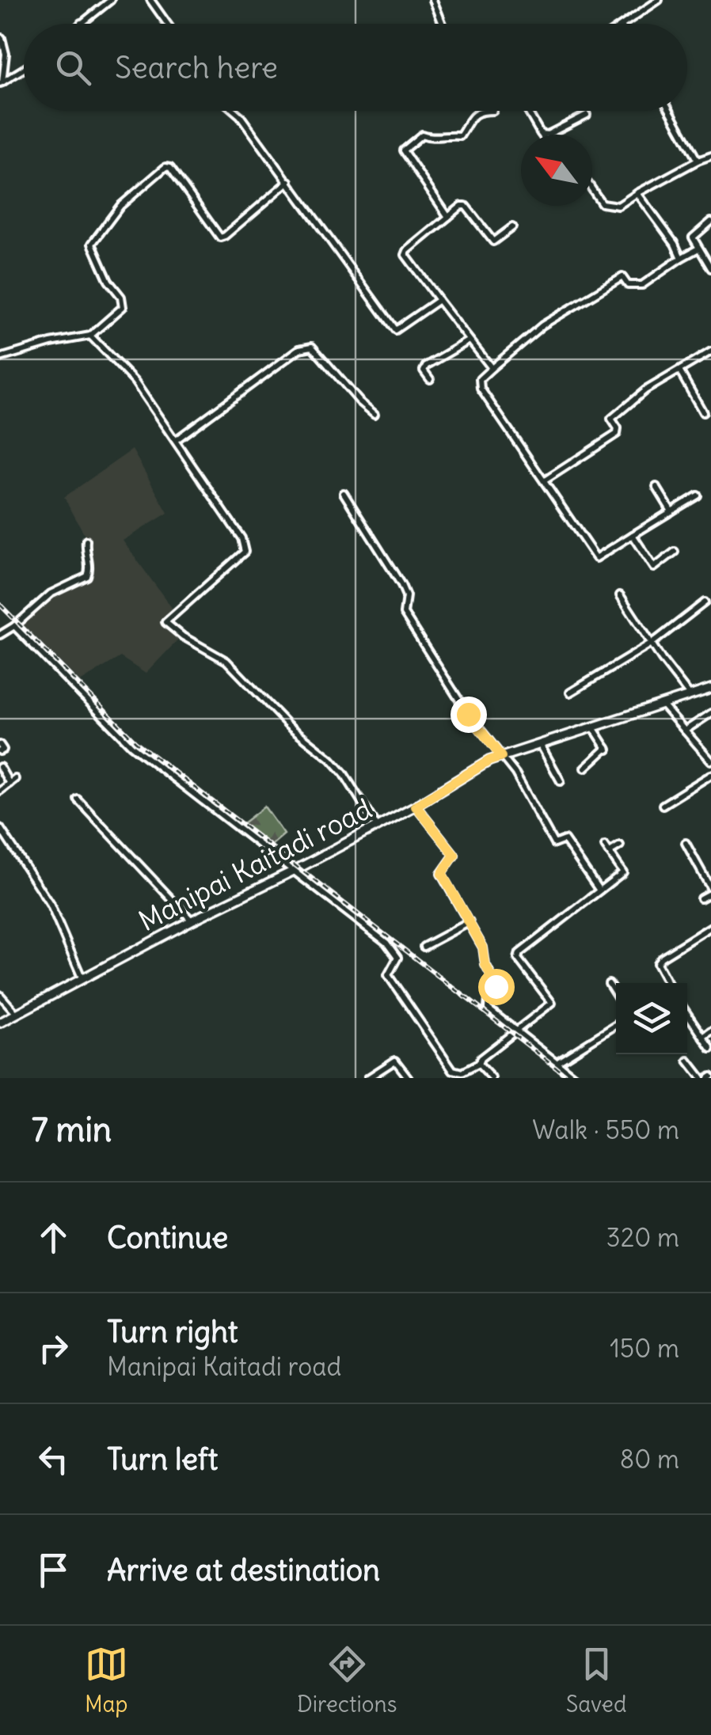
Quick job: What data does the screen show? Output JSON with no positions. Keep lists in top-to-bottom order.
{
  "streets": {
    "main road": ["Manipai Kaitadi road"]
  },
  "north": "top left",
  "page": {
    "search": "Search here",
    "heading": ["7 min", "Walk · 550 m"],
    "list": [
      ["Continue", "320 m"],
      ["Turn right", "Manipai Kaitadi road", "150 m"],
      ["Turn left", "80 m"],
      "Arrive at destination"
    ],
    "nav": ["Map", "Directions", "Saved"]
  }
}
